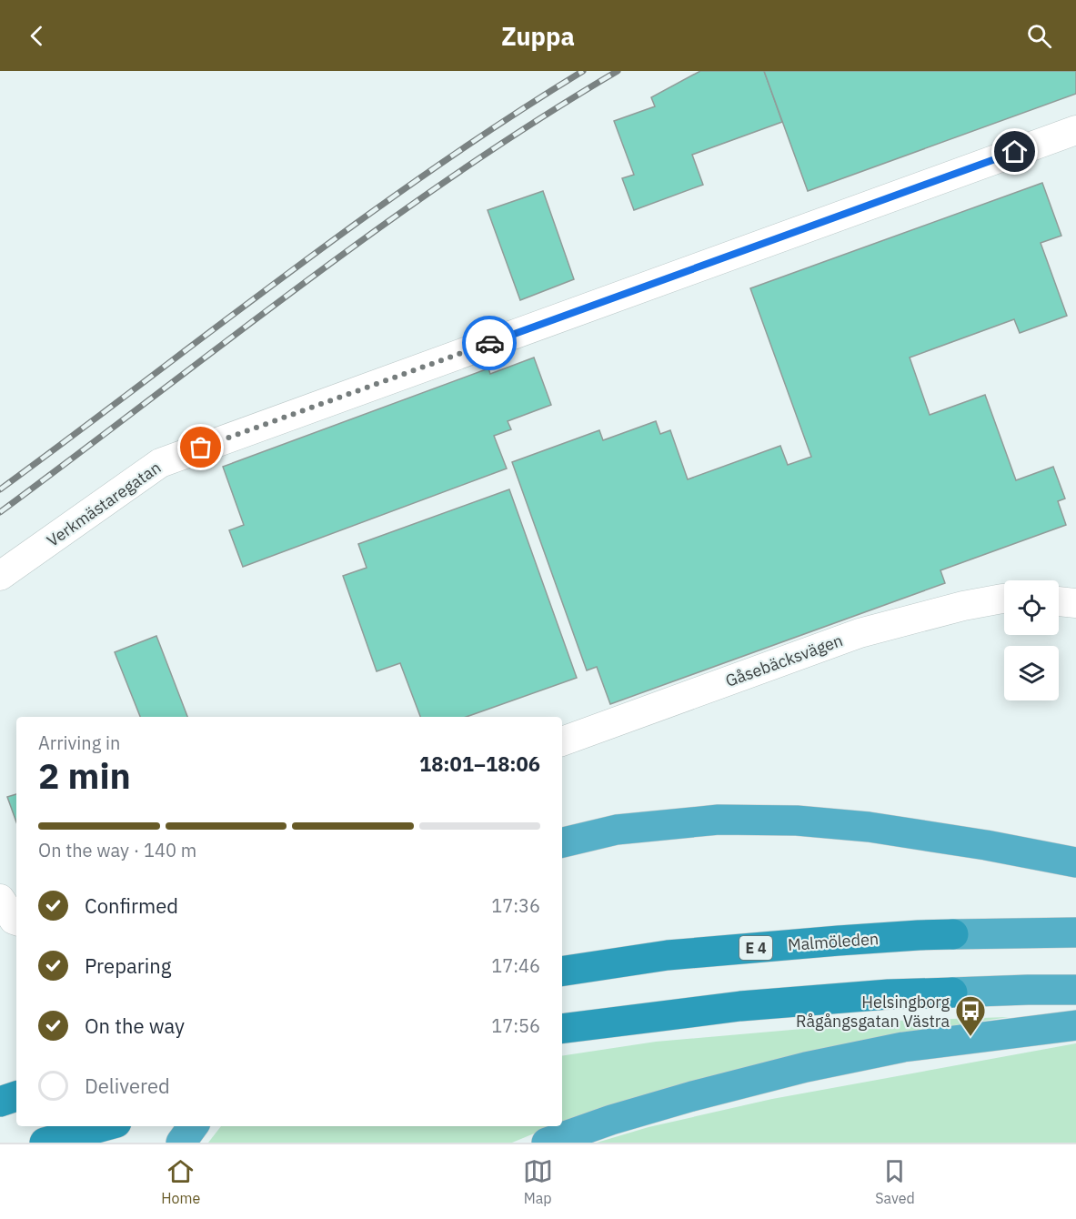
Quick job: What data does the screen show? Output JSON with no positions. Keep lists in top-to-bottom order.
{
  "streets": {
    "highway": ["Malmöleden", "E 4"],
    "street": ["Verkmästaregatan", "Gåsebäcksvägen"]
  },
  "places": {
    "bus stop": ["Helsingborg Rågångsgatan Västra"]
  },
  "page": {
    "header": "Zuppa",
    "heading": ["2 min", "Arriving in", "18:01–18:06"],
    "bar": "On the way · 140 m",
    "list": [
      ["Confirmed", "17:36"],
      ["Preparing", "17:46"],
      ["On the way", "17:56"],
      "Delivered"
    ],
    "tabs": ["Home", "Map", "Saved"]
  }
}
